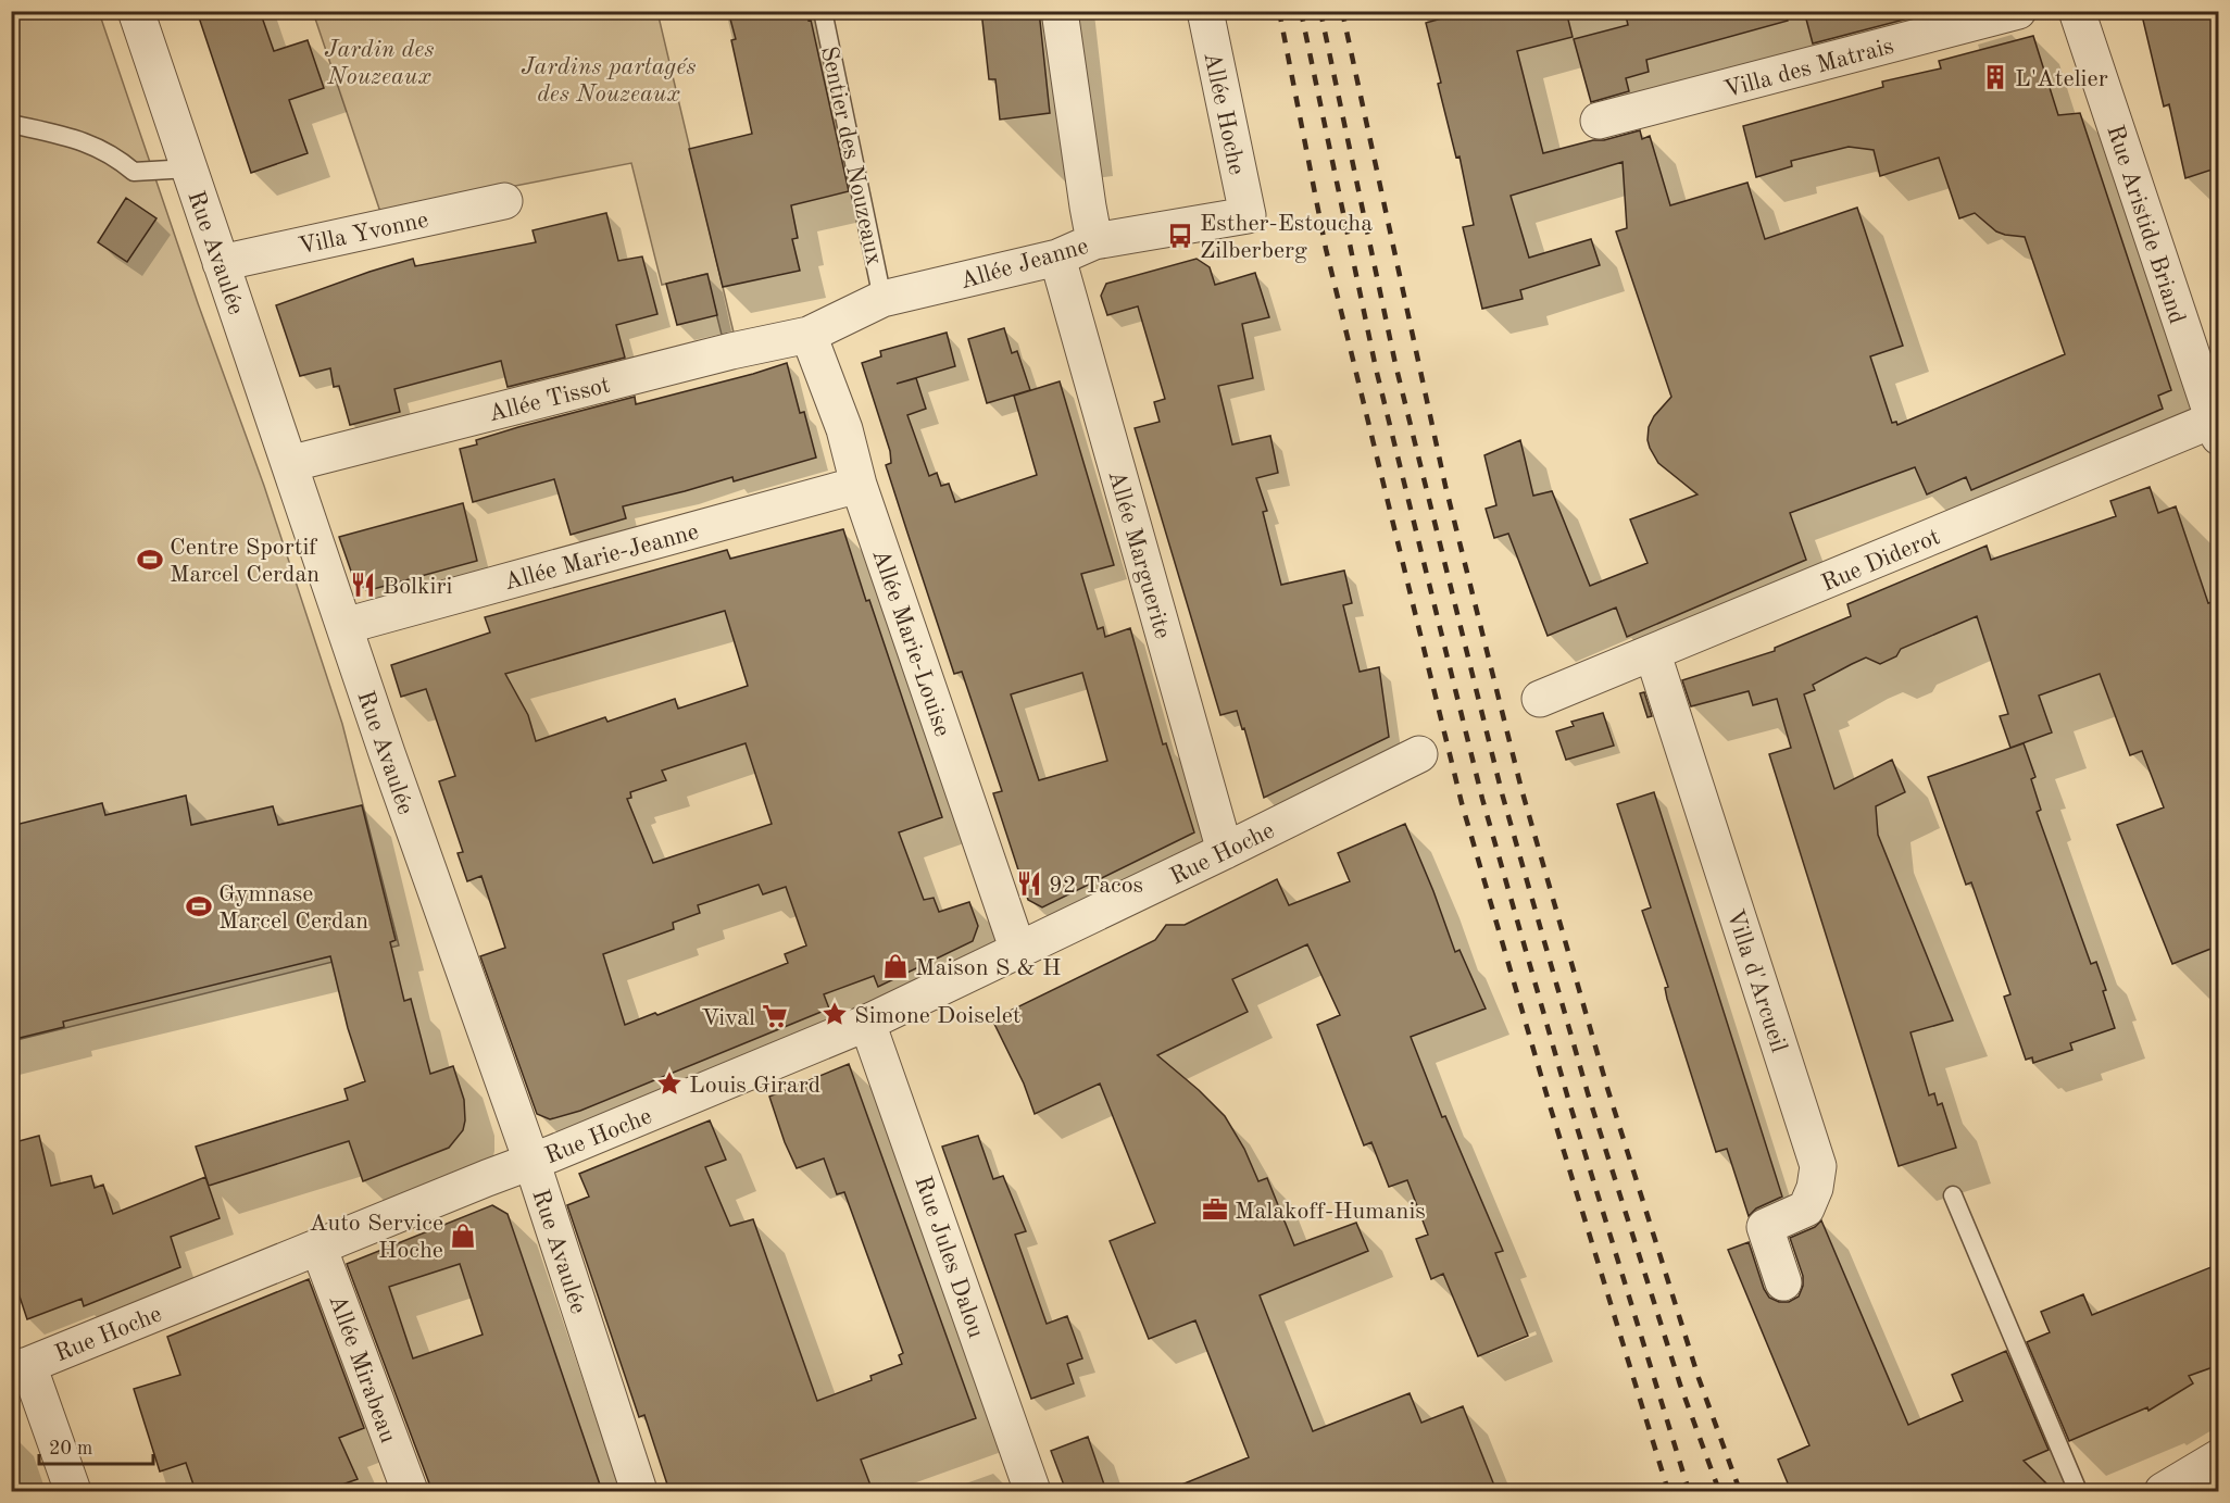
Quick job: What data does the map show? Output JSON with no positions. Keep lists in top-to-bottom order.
{
  "streets": {
    "street": [
      "Villa des Matrais",
      "Allée Hoche",
      "Rue Aristide Briand",
      "Villa Yvonne",
      "Rue Avaulée",
      "Allée Jeanne",
      "Allée Tissot",
      "Allée Marguerite",
      "Allée Marie-Jeanne",
      "Rue Diderot",
      "Allée Marie-Louise",
      "Rue Hoche",
      "Villa d'Arcueil",
      "Rue Jules Dalou",
      "Allée Mirabeau"
    ],
    "lane": ["Sentier des Nouzeaux"]
  },
  "crossings": [
    ["Allée Hoche", "Allée Jeanne"],
    ["Sentier des Nouzeaux", "Allée Jeanne"],
    ["Rue Aristide Briand", "Rue Diderot"],
    ["Villa Yvonne", "Rue Avaulée"],
    ["Rue Avaulée", "Allée Tissot"],
    ["Rue Avaulée", "Allée Marie-Jeanne"],
    ["Rue Avaulée", "Rue Hoche"],
    ["Allée Jeanne", "Allée Tissot"],
    ["Allée Jeanne", "Allée Marguerite"],
    ["Allée Jeanne", "Allée Marie-Louise"],
    ["Allée Tissot", "Allée Marie-Louise"],
    ["Allée Marguerite", "Rue Hoche"],
    ["Allée Marie-Jeanne", "Allée Marie-Louise"],
    ["Rue Diderot", "Villa d'Arcueil"],
    ["Allée Marie-Louise", "Rue Hoche"],
    ["Rue Hoche", "Rue Jules Dalou"],
    ["Rue Hoche", "Allée Mirabeau"]
  ],
  "parks": ["Jardin des Nouzeaux", "Jardins partagés des Nouzeaux"],
  "places": {
    "building": ["L'Atelier"],
    "bus stop": ["Esther-Estoucha Zilberberg"],
    "sports": ["Centre Sportif Marcel Cerdan", "Gymnase Marcel Cerdan"],
    "restaurant": ["Bolkiri", "92 Tacos"],
    "shop": ["Maison S & H", "Auto Service Hoche"],
    "place": ["Simone Doiselet", "Louis Girard"],
    "supermarket": ["Vival"],
    "office": ["Malakoff-Humanis"]
  },
  "scale_bar": "20 m"
}
